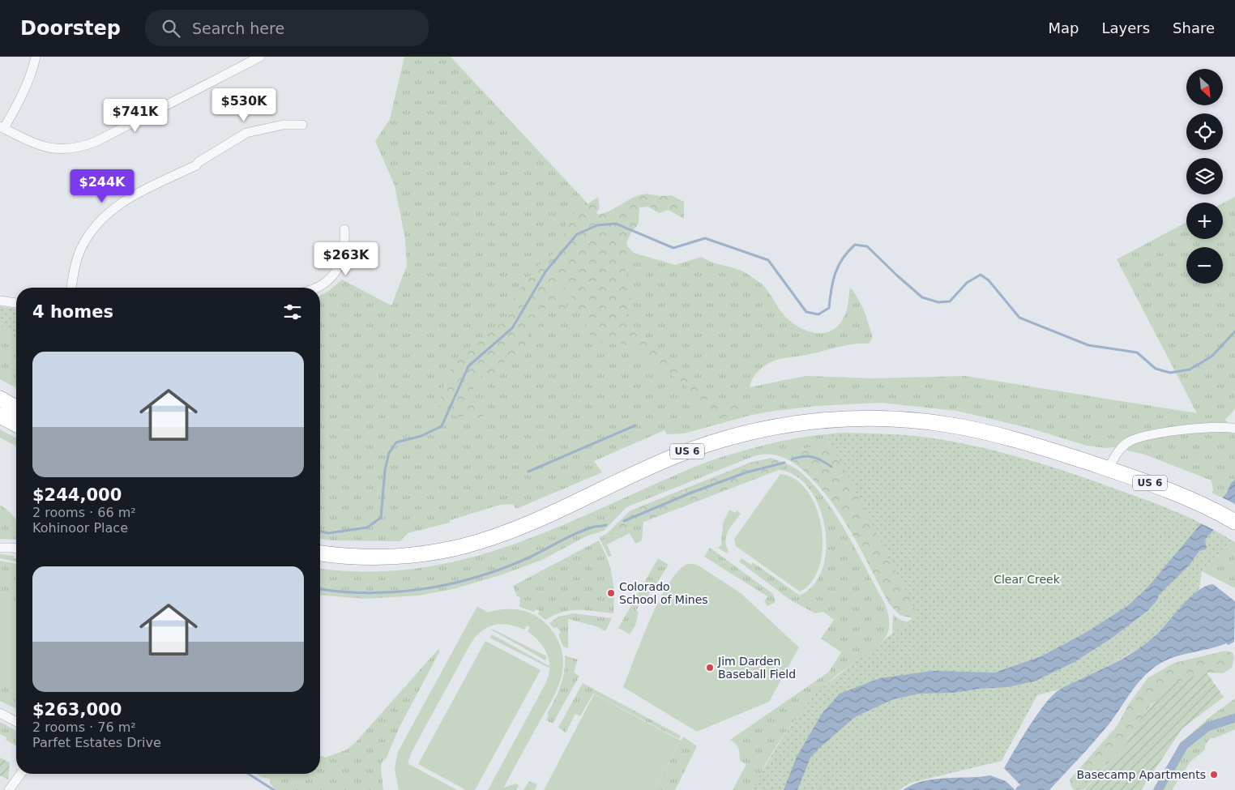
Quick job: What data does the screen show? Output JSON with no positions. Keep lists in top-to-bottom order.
{
  "streets": {
    "highway": ["US 6"]
  },
  "parks": ["Clear Creek"],
  "places": ["Colorado School of Mines", "Jim Darden Baseball Field", "Basecamp Apartments"],
  "north": "bottom right",
  "page": {
    "header": "Doorstep",
    "search": "Search here",
    "nav": ["Map", "Layers", "Share"],
    "map_buttons": ["+", "−"],
    "price": [
      "$530K",
      "$741K",
      "$244K",
      "$263K"
    ],
    "heading": "4 homes",
    "list": [
      {
        "name": "$244,000",
        "note": "2 rooms · 66 m² · Kohinoor Place"
      },
      {
        "name": "$263,000",
        "note": "2 rooms · 76 m² · Parfet Estates Drive"
      }
    ]
  }
}
